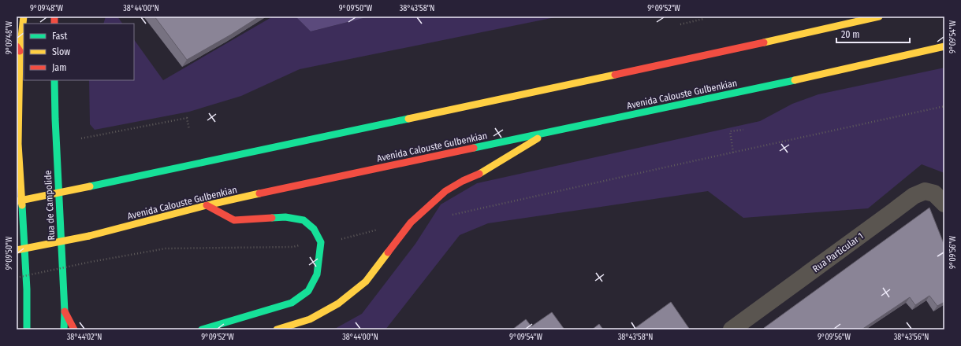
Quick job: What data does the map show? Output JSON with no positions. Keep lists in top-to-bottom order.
{
  "streets": {
    "main road": ["Avenida Calouste Gulbenkian", "Rua de Campolide"],
    "street": ["Rua Particular 1"]
  },
  "legend": ["Fast", "Slow", "Jam"],
  "scale_bar": "20 m",
  "coordinates": [
    "9°09'48\"W",
    "38°44'00\"N",
    "9°09'50\"W",
    "38°43'58\"N",
    "9°09'52\"W",
    "9°09'54\"W",
    "9°09'56\"W",
    "38°44'02\"N",
    "38°43'56\"N"
  ]
}
